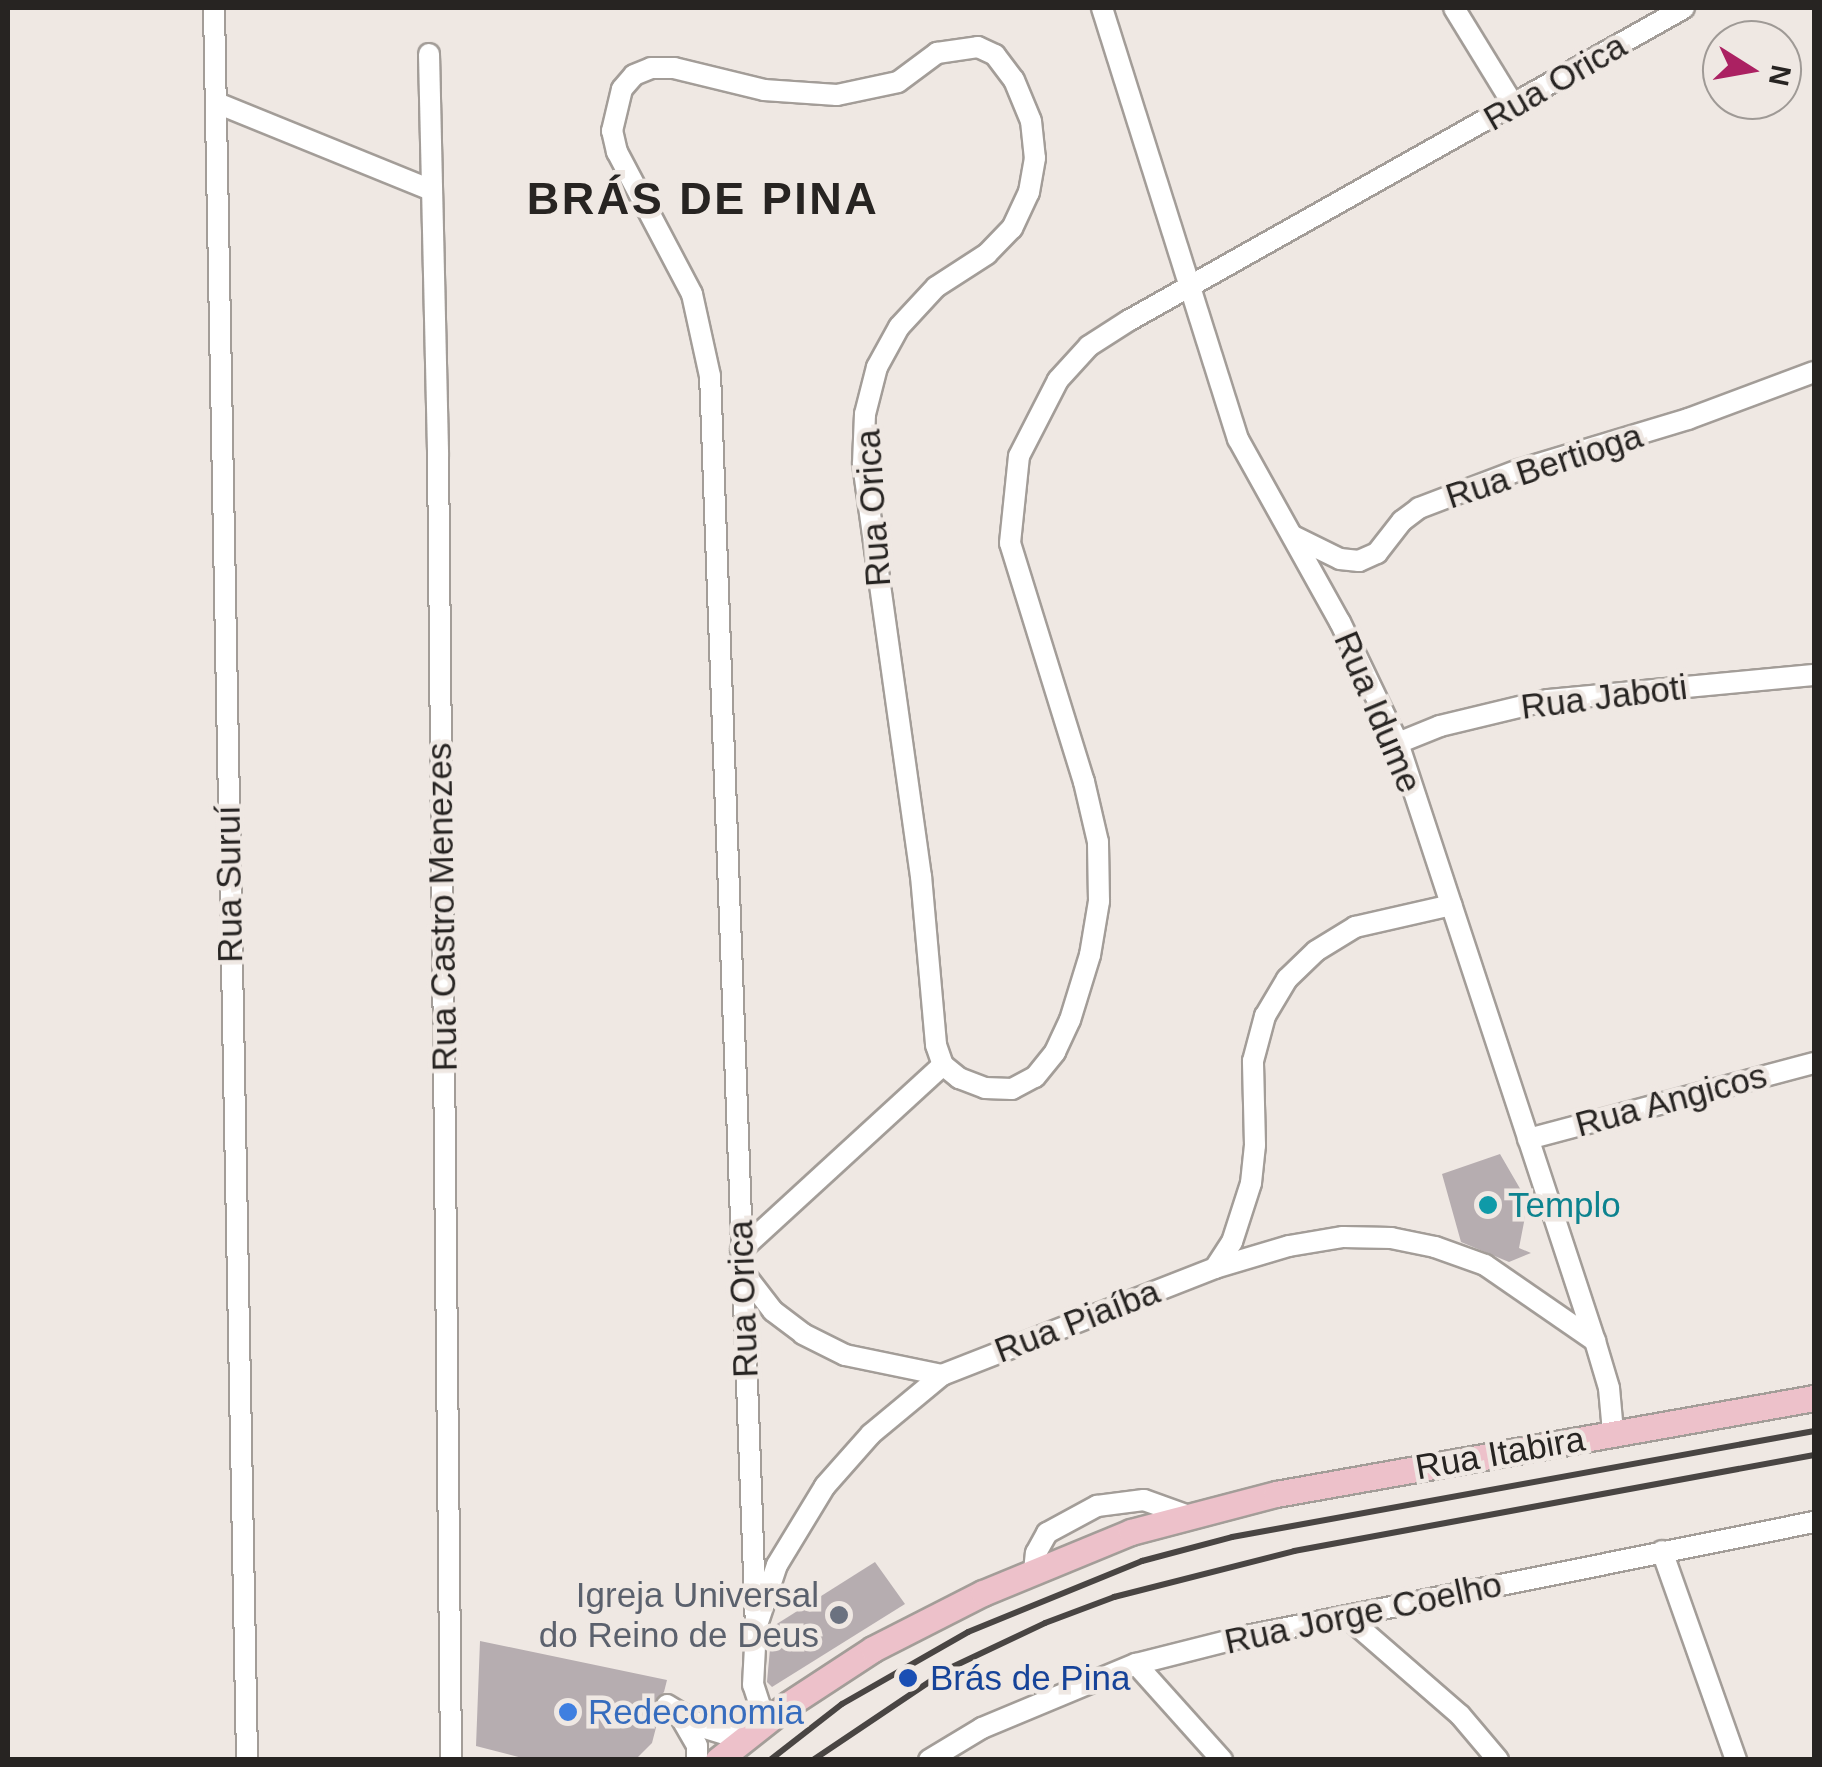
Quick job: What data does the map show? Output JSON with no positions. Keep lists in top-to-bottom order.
{
  "streets": {
    "main road": ["Rua Itabira"],
    "street": [
      "Rua Orica",
      "Rua Bertioga",
      "Rua Jaboti",
      "Rua Idume",
      "Rua Suruí",
      "Rua Castro Menezes",
      "Rua Angicos",
      "Rua Piaíba",
      "Rua Jorge Coelho"
    ]
  },
  "crossings": [
    ["Rua Orica", "Rua Idume"],
    ["Rua Orica", "Rua Piaíba"],
    ["Rua Bertioga", "Rua Idume"],
    ["Rua Jaboti", "Rua Idume"],
    ["Rua Idume", "Rua Angicos"],
    ["Rua Idume", "Rua Piaíba"],
    ["Rua Idume", "Rua Itabira"],
    ["Rua Piaíba", "Rua Itabira"]
  ],
  "districts": ["BRÁS DE PINA"],
  "places": [
    "Templo",
    "Igreja Universal do Reino de Deus",
    "Brás de Pina",
    "Redeconomia"
  ],
  "north": "right"
}
